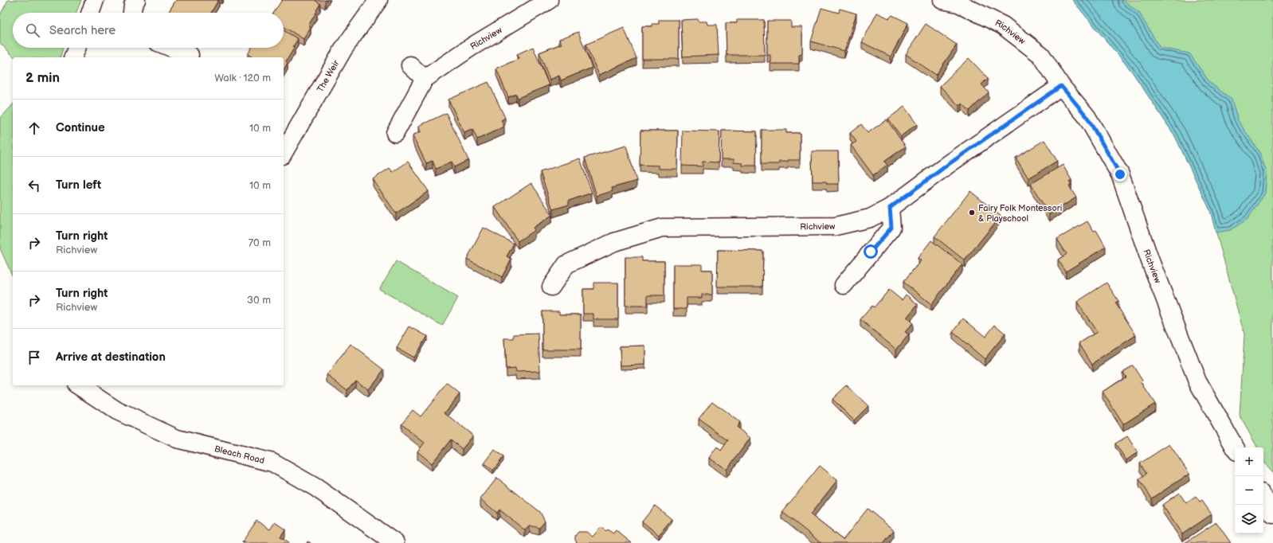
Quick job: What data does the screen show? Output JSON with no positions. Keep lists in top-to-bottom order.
{
  "streets": {
    "street": ["Richview", "The Weir", "Bleach Road"]
  },
  "places": ["Fairy Folk Montessori & Playschool"],
  "page": {
    "search": "Search here",
    "heading": ["2 min", "Walk · 120 m"],
    "list": [
      ["Continue", "10 m"],
      ["Turn left", "10 m"],
      ["Turn right", "Richview", "70 m"],
      ["Turn right", "Richview", "30 m"],
      "Arrive at destination"
    ],
    "map_buttons": ["+", "−"]
  }
}
